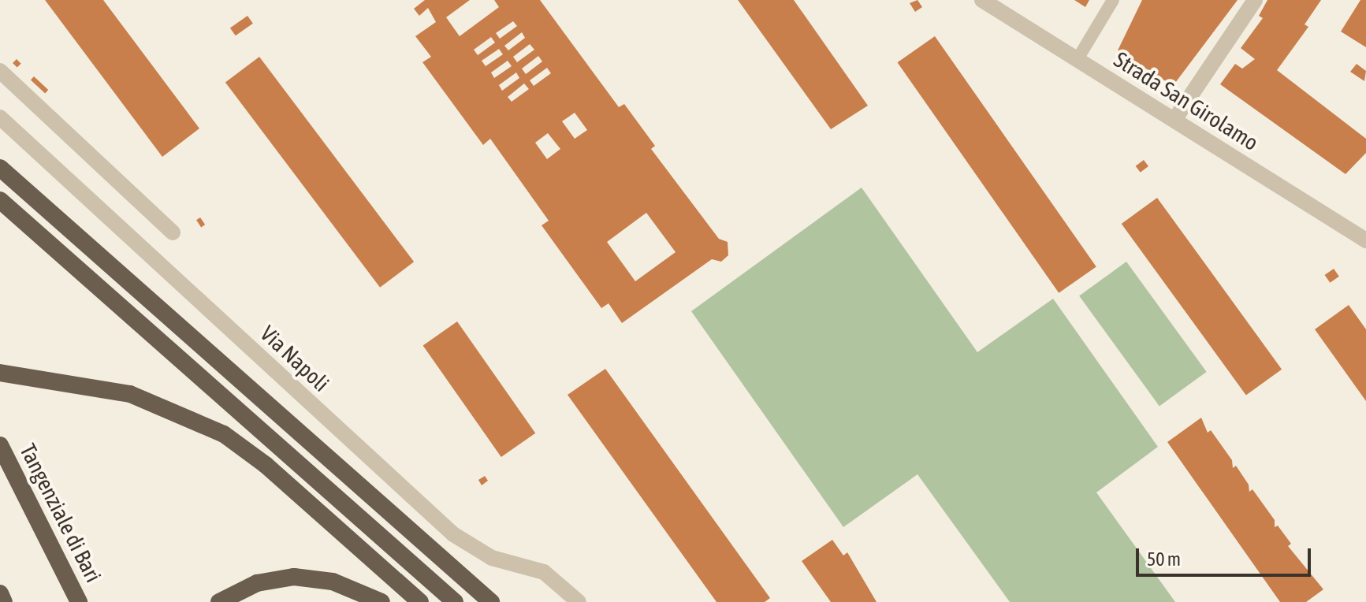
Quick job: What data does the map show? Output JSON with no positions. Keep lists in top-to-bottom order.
{
  "streets": {
    "highway": ["Tangenziale di Bari"],
    "street": ["Strada San Girolamo", "Via Napoli"]
  },
  "scale_bar": "50 m"
}
